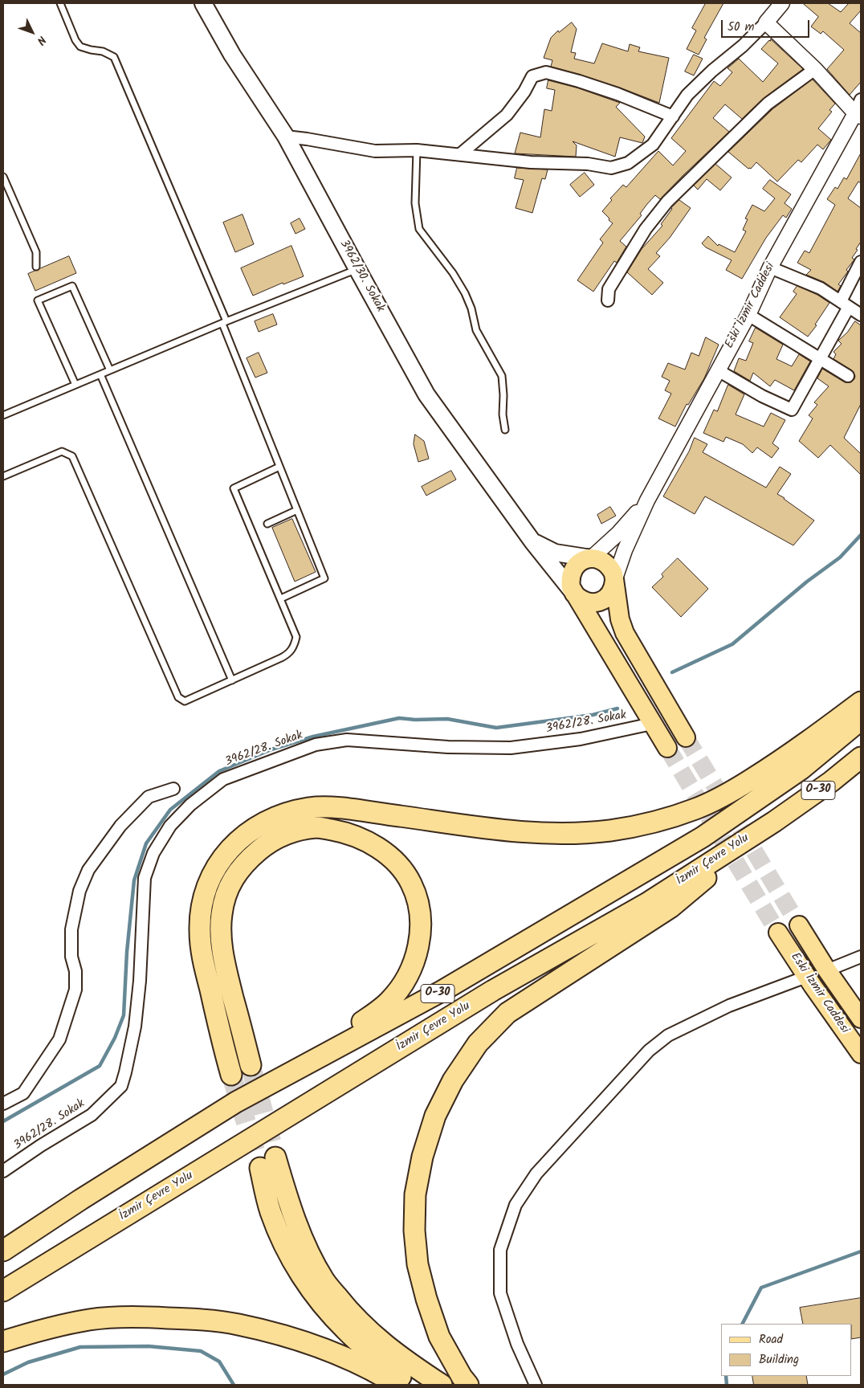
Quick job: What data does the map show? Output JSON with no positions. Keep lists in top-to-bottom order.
{
  "streets": {
    "highway": ["O-30", "İzmir Çevre Yolu"],
    "main road": ["3962/30. Sokak", "Eski İzmir Caddesi"],
    "street": ["3962/28. Sokak"]
  },
  "crossings": [
    ["3962/30. Sokak", "Eski İzmir Caddesi"]
  ],
  "legend": ["Road", "Building"],
  "scale_bar": "50 m",
  "north": "bottom right"
}
